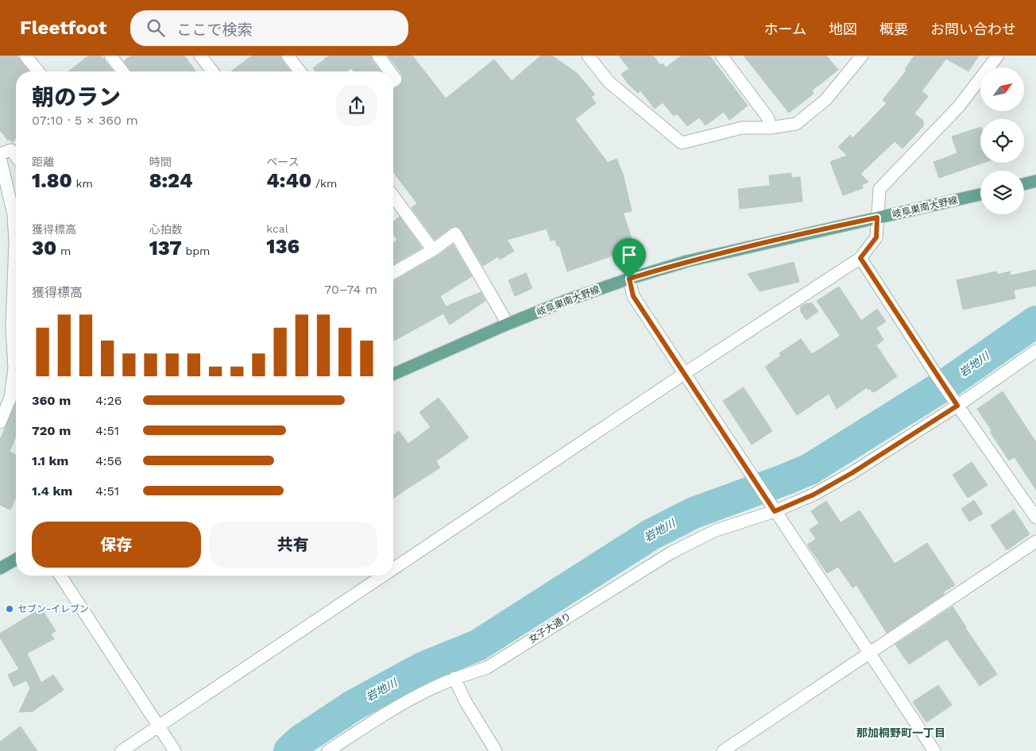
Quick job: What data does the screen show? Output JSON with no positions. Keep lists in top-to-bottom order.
{
  "streets": {
    "main road": ["岐阜巣南大野線"],
    "street": ["女子大通り"]
  },
  "districts": ["那加桐野町一丁目"],
  "water": ["岩地川"],
  "places": ["セブン-イレブン"],
  "north": "top right",
  "page": {
    "header": "Fleetfoot",
    "search": "ここで検索",
    "nav": [
      "ホーム",
      "地図",
      "概要",
      "お問い合わせ"
    ],
    "heading": ["朝のラン", "07:10 · 5 × 360 m"],
    "stats": [
      ["距離", "1.80 km"],
      ["時間", "8:24"],
      ["ペース", "4:40 /km"],
      ["獲得標高", "30 m"],
      ["心拍数", "137 bpm"],
      ["kcal", "136"]
    ],
    "chart": ["獲得標高", "70–74 m"],
    "list": [
      {
        "name": "360 m",
        "note": "4:26"
      },
      {
        "name": "720 m",
        "note": "4:51"
      },
      {
        "name": "1.1 km",
        "note": "4:56"
      },
      {
        "name": "1.4 km",
        "note": "4:51"
      }
    ],
    "buttons": ["保存", "共有"]
  }
}
